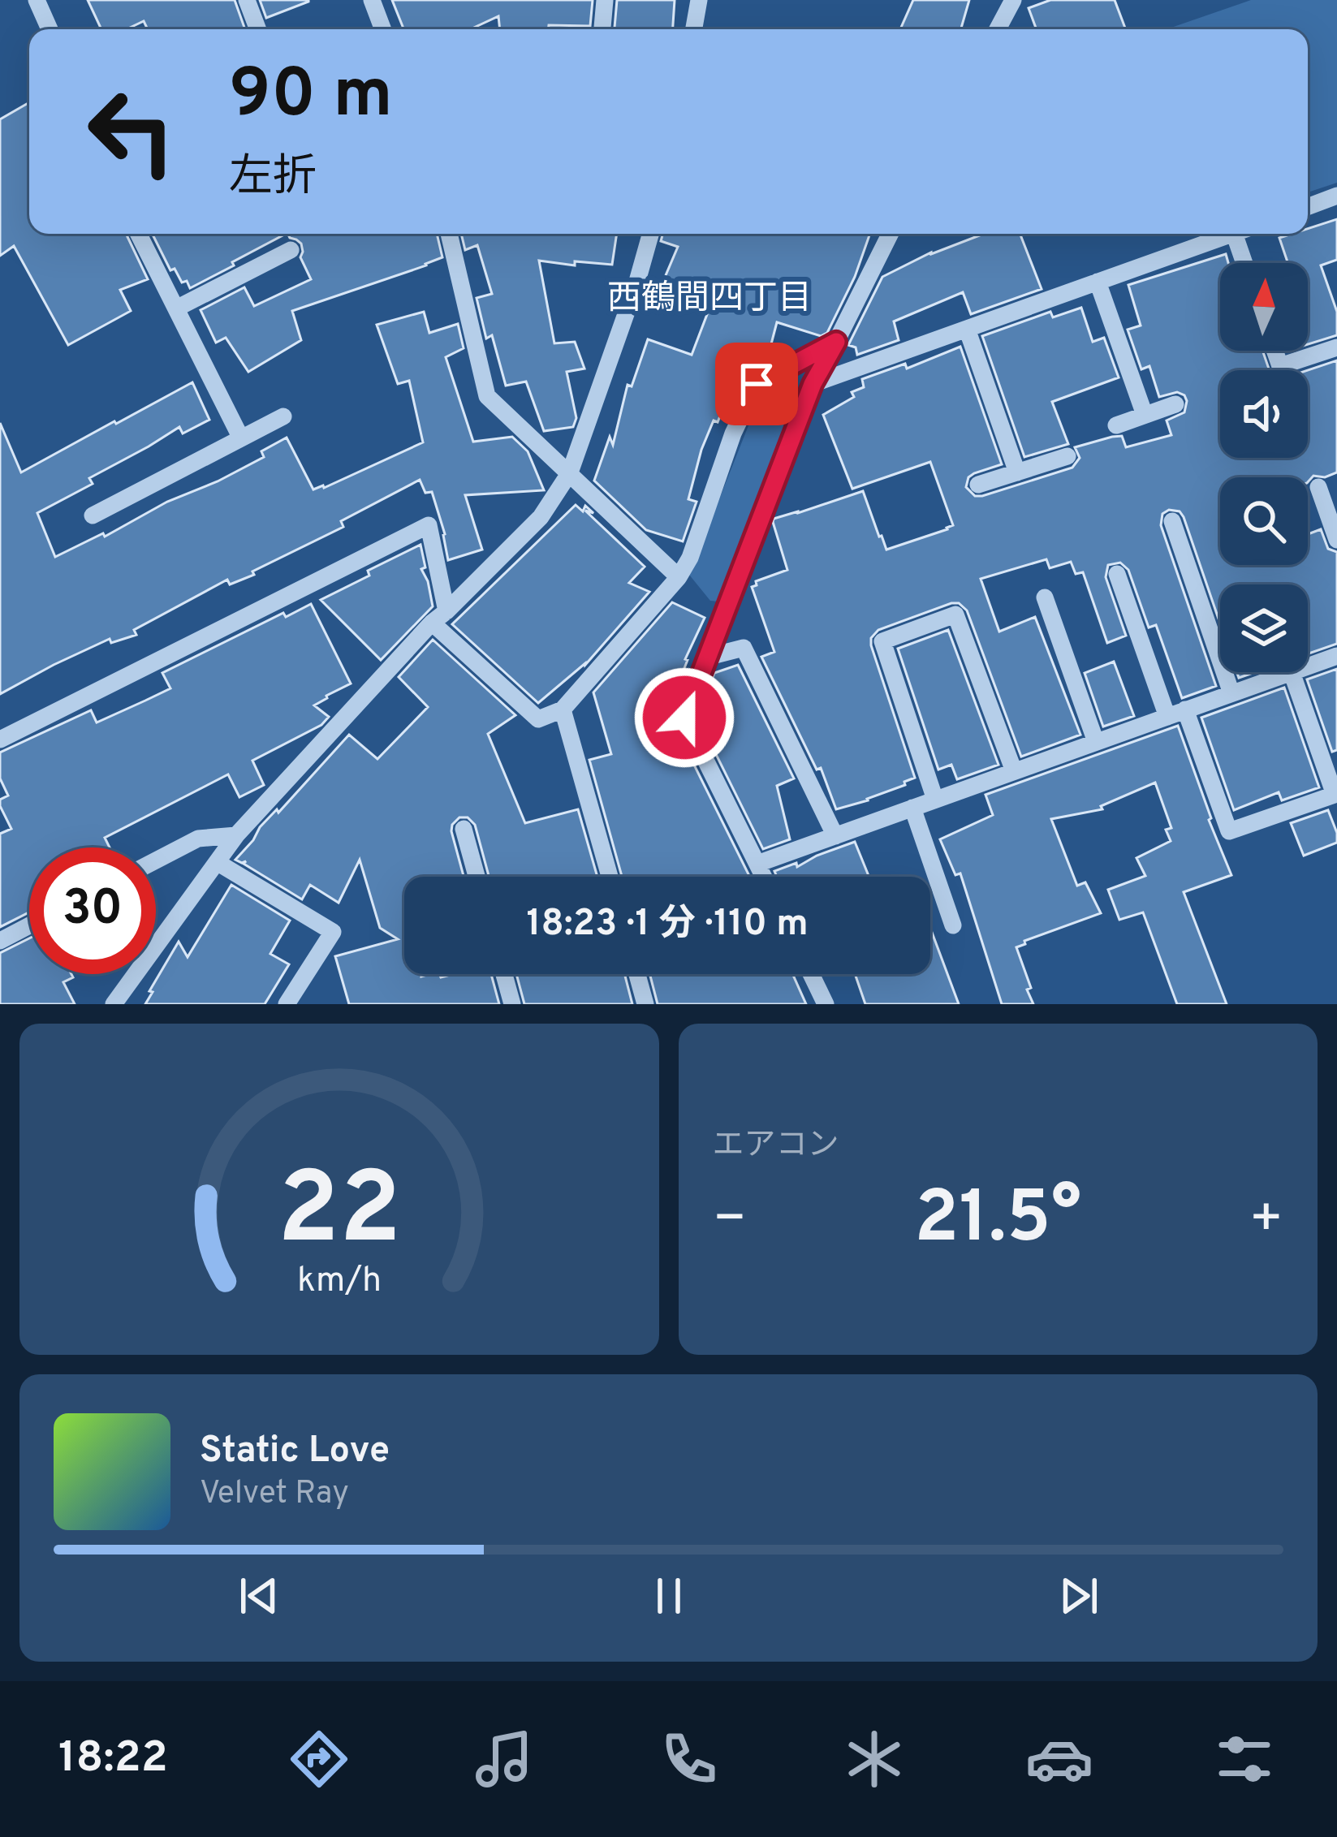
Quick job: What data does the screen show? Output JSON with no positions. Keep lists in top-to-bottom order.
{
  "districts": ["西鶴間四丁目"],
  "north": "top",
  "page": {
    "turn": ["90 m", "左折"],
    "limit": "30",
    "trip": "18:23 · 1 分 · 110 m",
    "tile": "エアコン",
    "heat": ["−", "21.5°", "+"],
    "song": ["Static Love", "Velvet Ray"],
    "tabs": "18:22",
    "gauge": ["22", "km/h"]
  }
}
